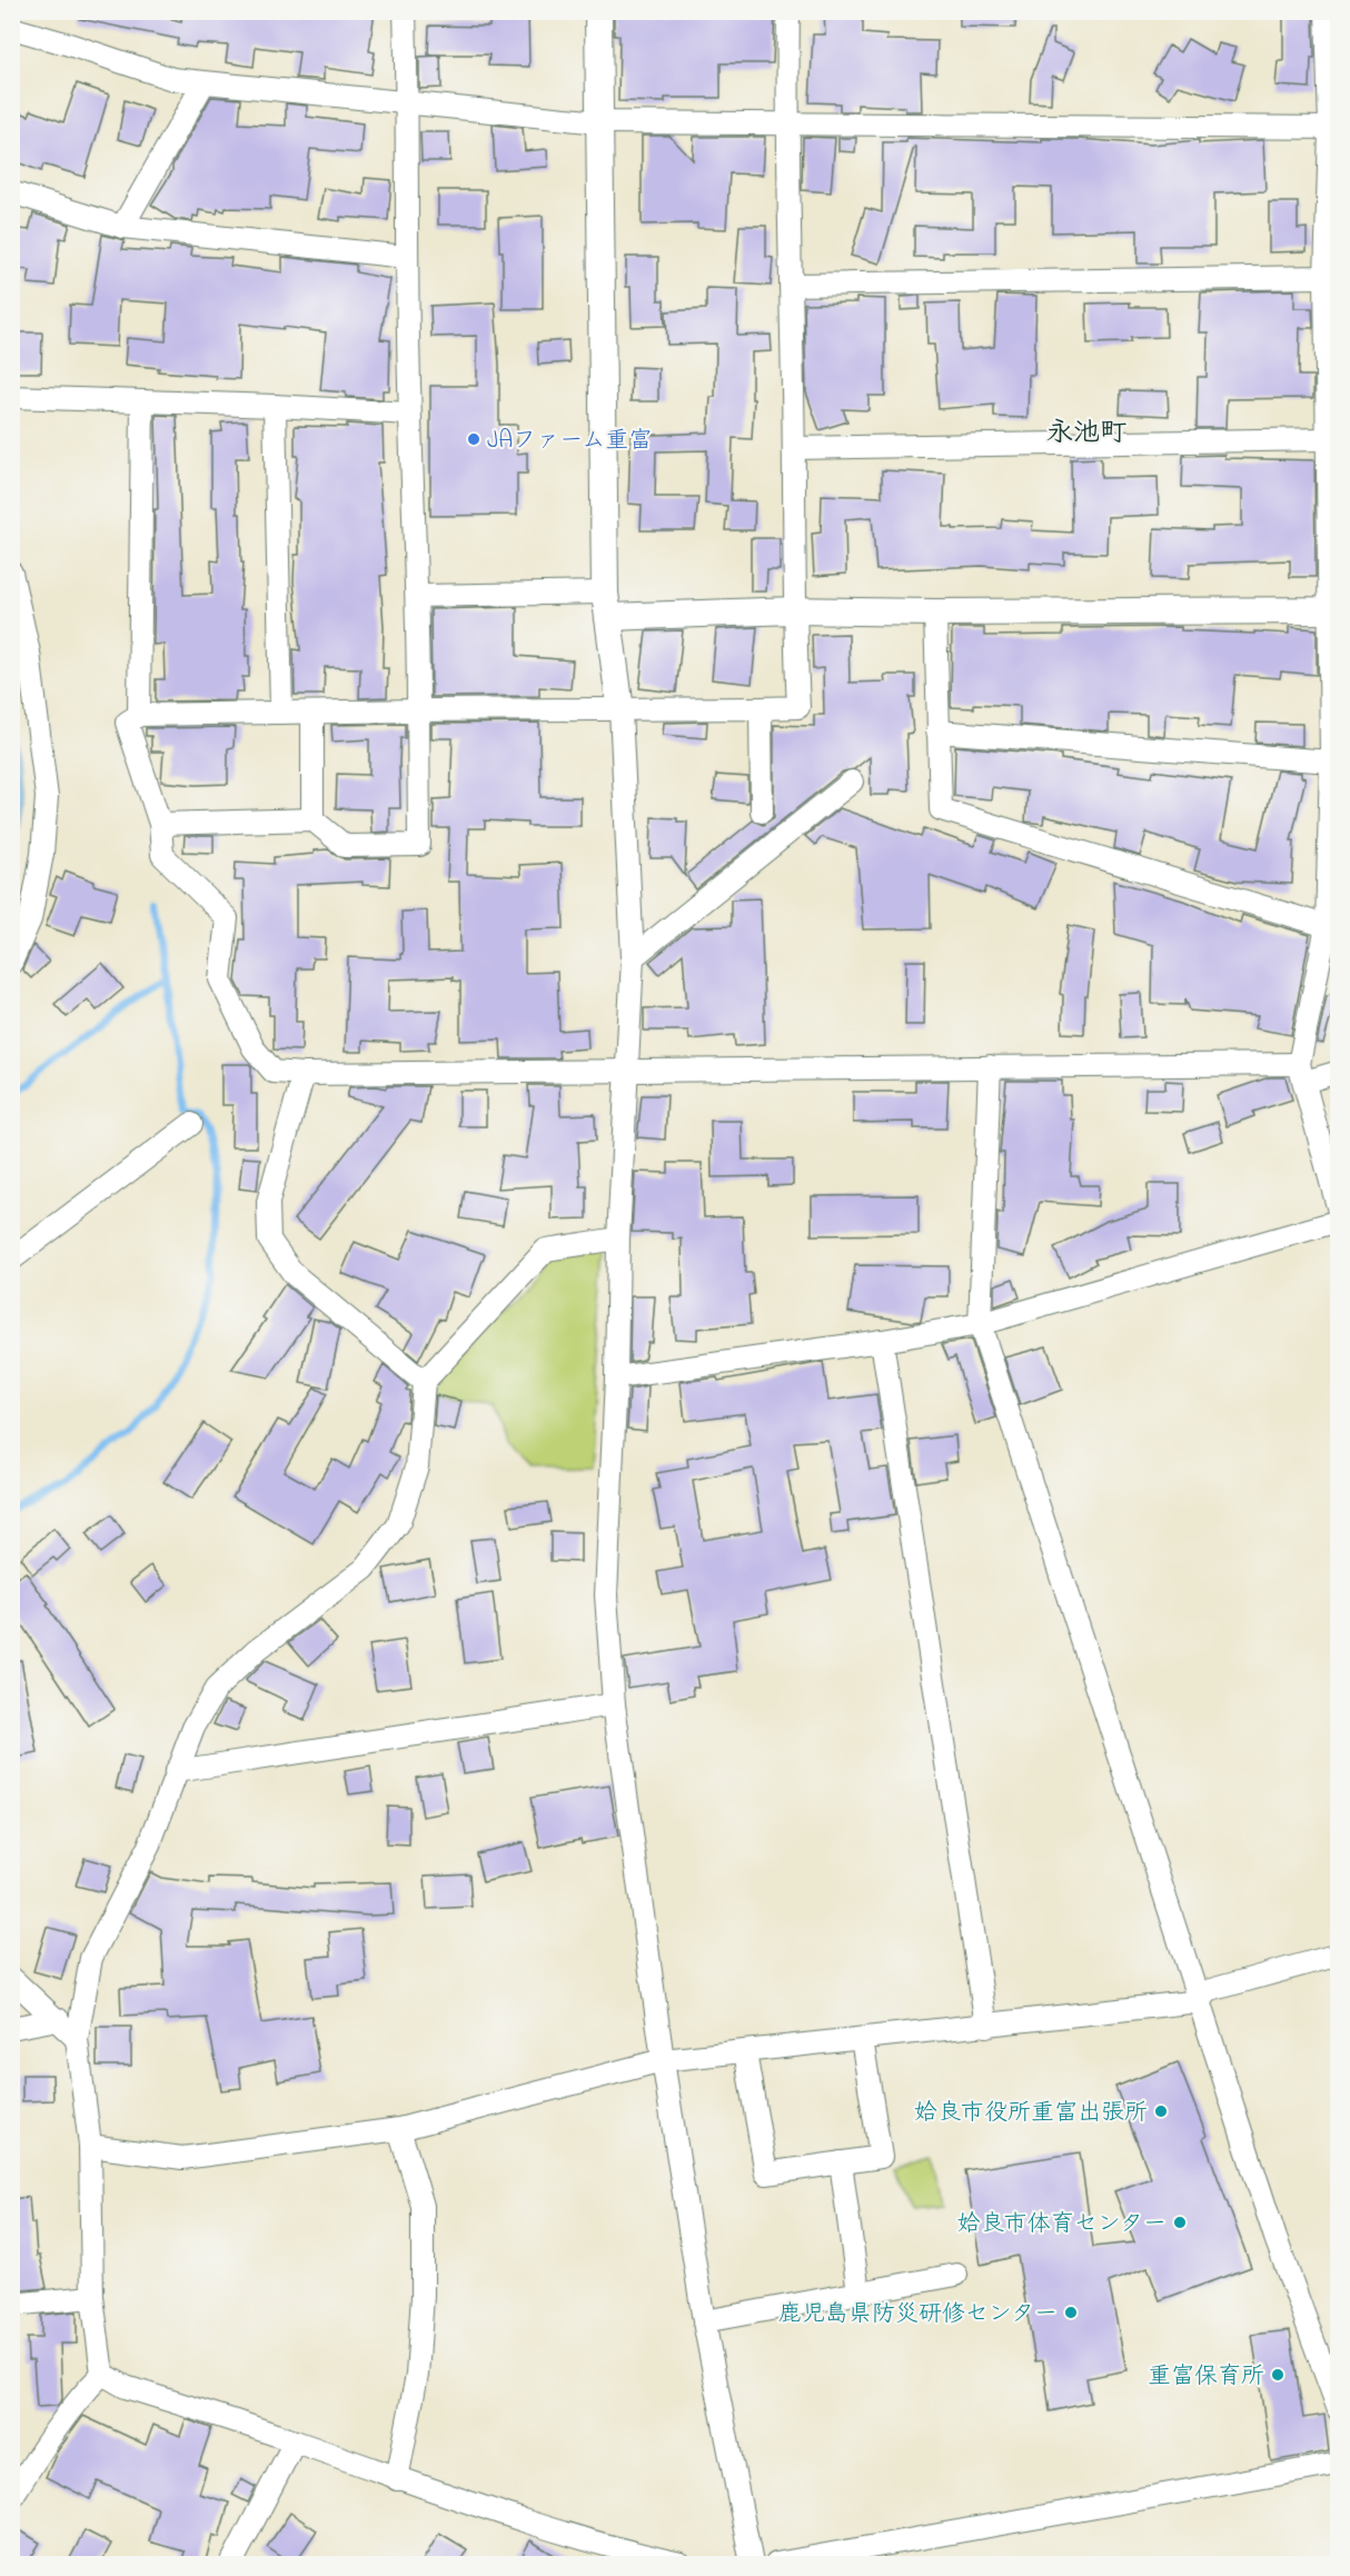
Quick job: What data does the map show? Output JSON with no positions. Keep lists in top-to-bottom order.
{
  "districts": ["永池町"],
  "places": [
    "JAファーム重富",
    "姶良市役所重富出張所",
    "姶良市体育センター",
    "鹿児島県防災研修センター",
    "重富保育所"
  ]
}
